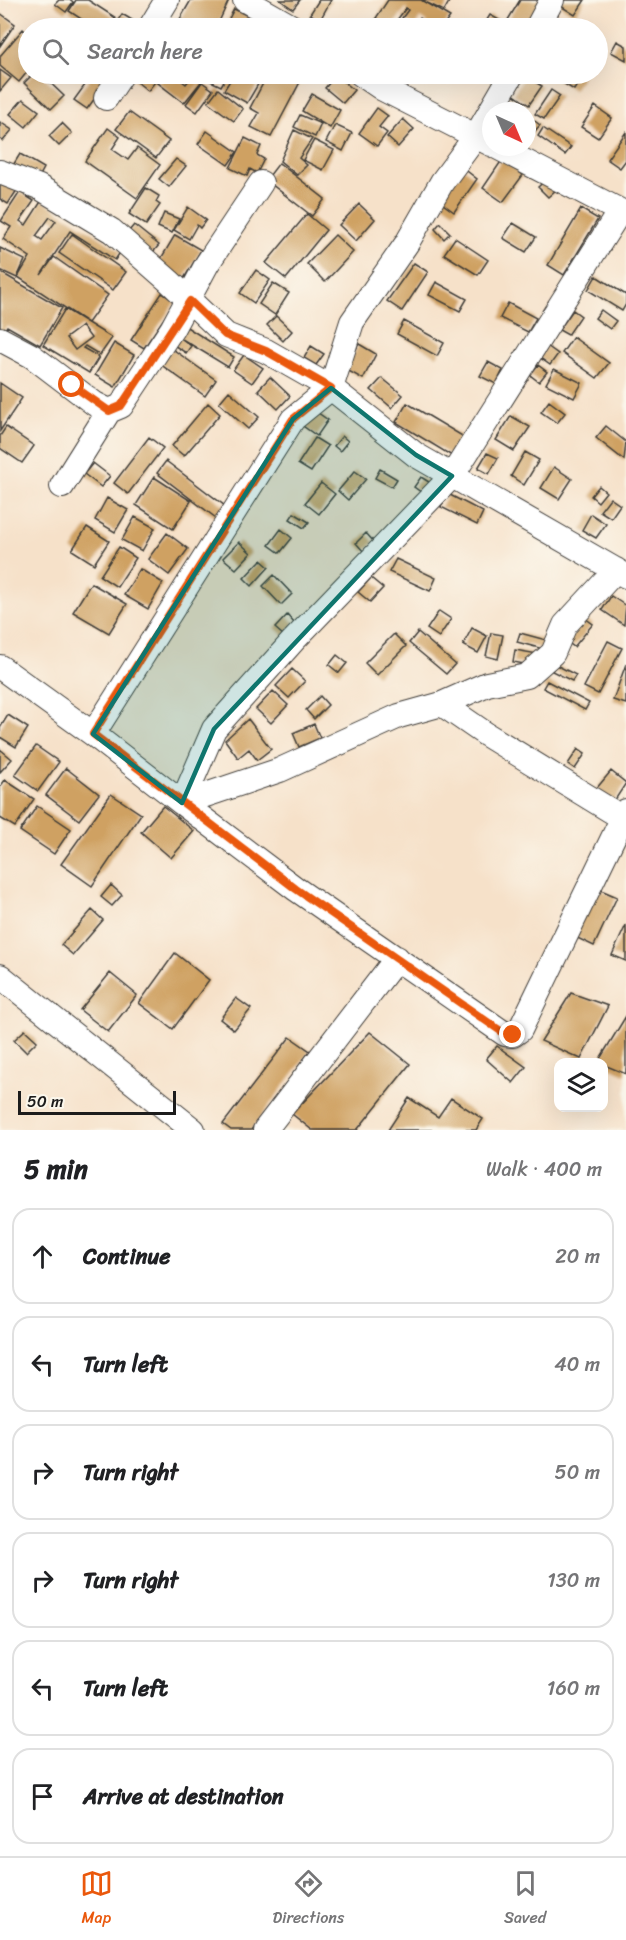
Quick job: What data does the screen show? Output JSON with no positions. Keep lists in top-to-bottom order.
{
  "scale_bar": "50 m",
  "north": "bottom right",
  "page": {
    "search": "Search here",
    "scale": "50 m",
    "heading": ["5 min", "Walk · 400 m"],
    "list": [
      ["Continue", "20 m"],
      ["Turn left", "40 m"],
      ["Turn right", "50 m"],
      ["Turn right", "130 m"],
      ["Turn left", "160 m"],
      "Arrive at destination"
    ],
    "nav": ["Map", "Directions", "Saved"]
  }
}
